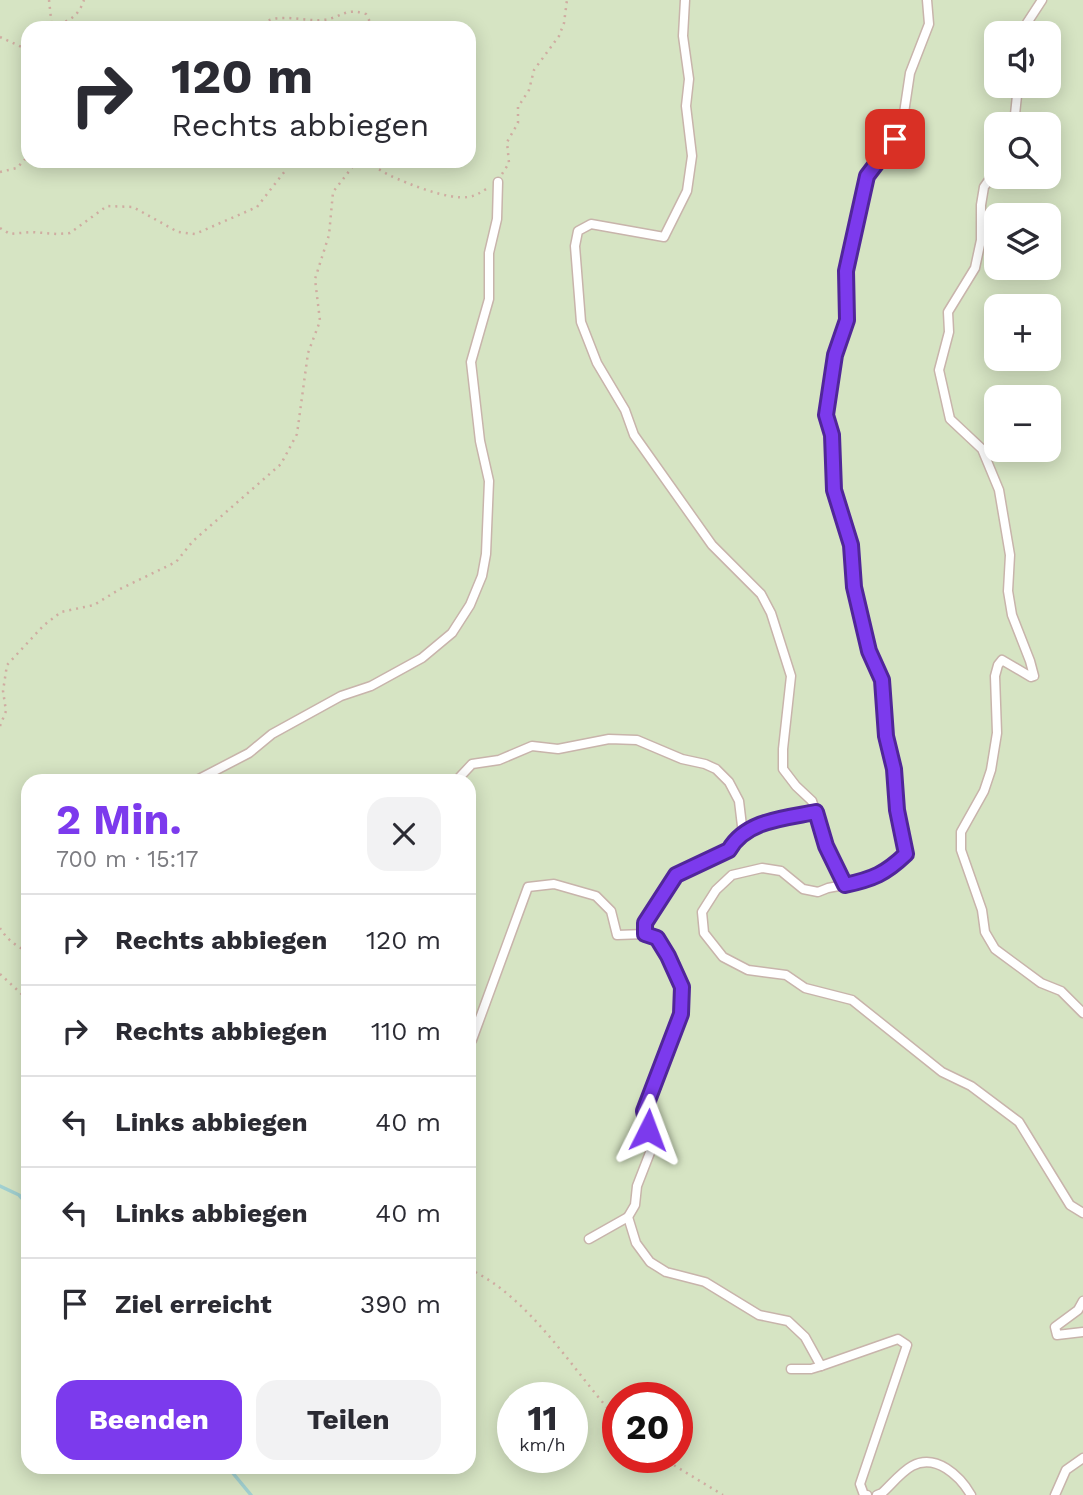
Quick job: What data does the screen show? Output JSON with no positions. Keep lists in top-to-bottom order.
{
  "page": {
    "map_buttons": ["+", "−"],
    "turn": ["120 m", "Rechts abbiegen"],
    "heading": ["2 Min.", "700 m · 15:17"],
    "list": [
      {
        "name": "Rechts abbiegen",
        "value": "120 m"
      },
      {
        "name": "Rechts abbiegen",
        "value": "110 m"
      },
      {
        "name": "Links abbiegen",
        "value": "40 m"
      },
      {
        "name": "Links abbiegen",
        "value": "40 m"
      },
      {
        "name": "Ziel erreicht",
        "value": "390 m"
      }
    ],
    "buttons": ["Beenden", "Teilen"],
    "speed": "11 km/h",
    "limit": "20"
  }
}
